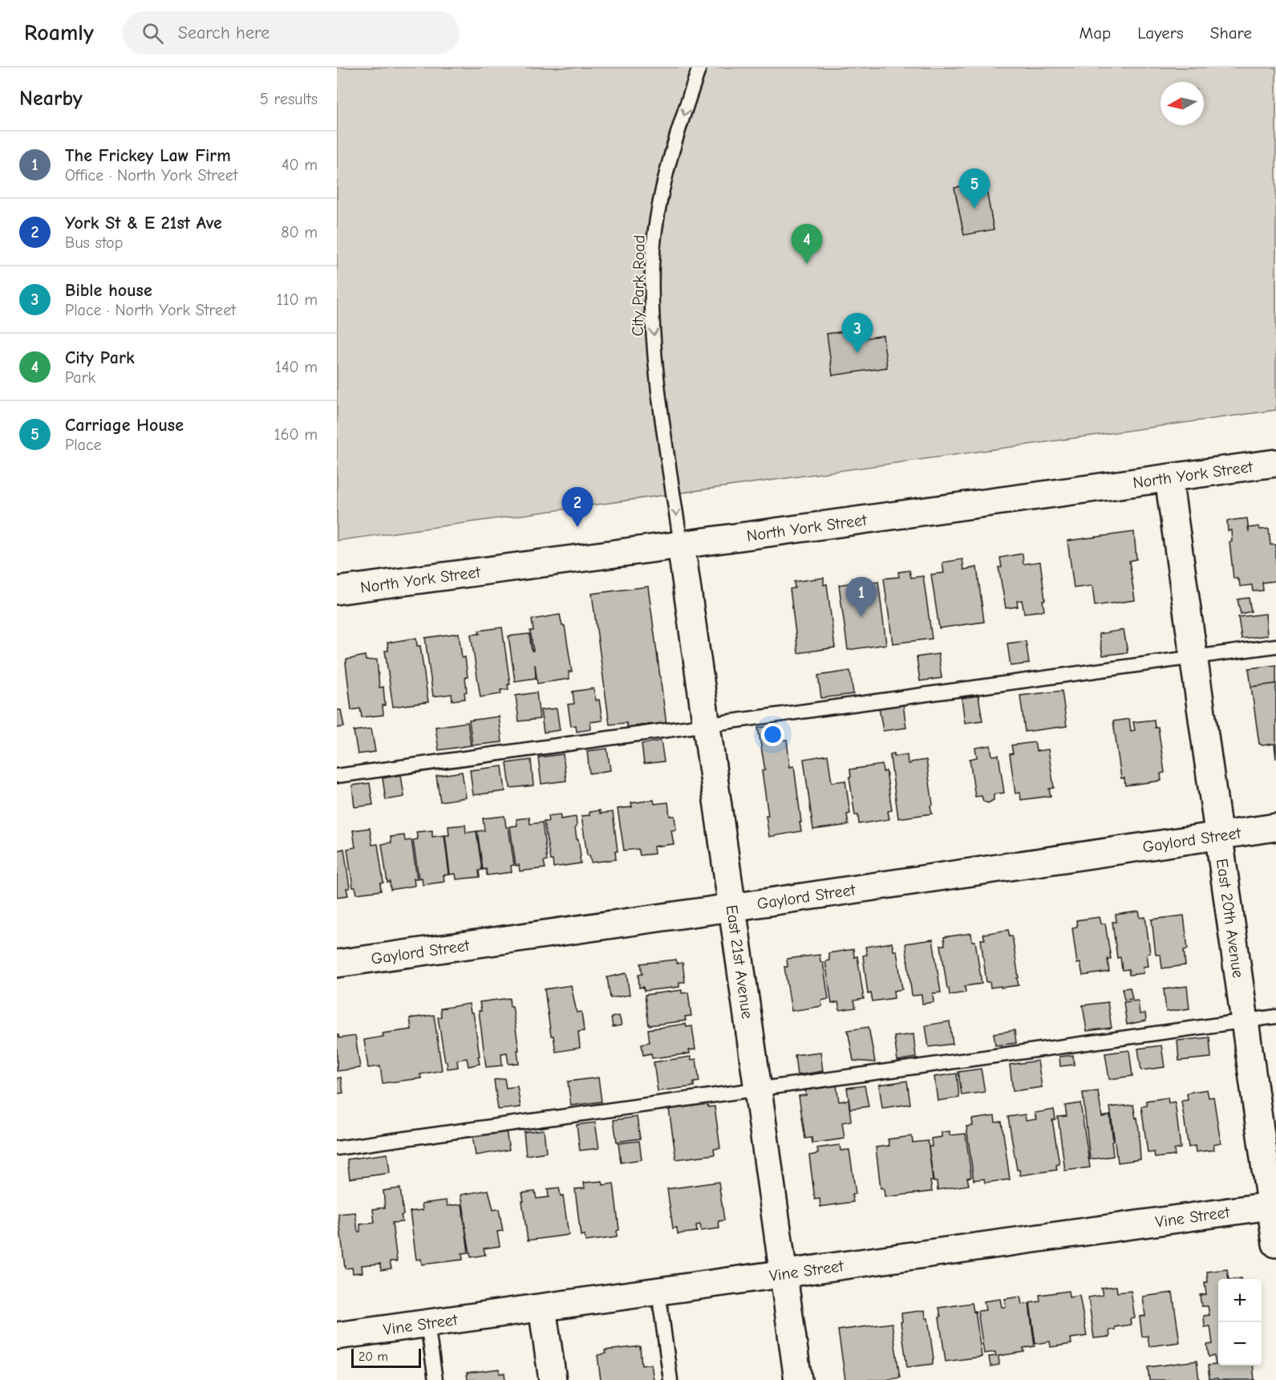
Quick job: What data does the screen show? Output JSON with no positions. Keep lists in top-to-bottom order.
{
  "streets": {
    "street": [
      "North York Street",
      "Gaylord Street",
      "East 20th Avenue",
      "East 21st Avenue",
      "Vine Street"
    ],
    "lane": ["City Park Road"]
  },
  "crossings": [
    ["City Park Road", "North York Street"],
    ["City Park Road", "East 21st Avenue"],
    ["North York Street", "East 20th Avenue"],
    ["North York Street", "East 21st Avenue"],
    ["Gaylord Street", "East 20th Avenue"],
    ["Gaylord Street", "East 21st Avenue"],
    ["East 20th Avenue", "Vine Street"],
    ["East 21st Avenue", "Vine Street"]
  ],
  "one_way": ["City Park Road"],
  "scale_bar": "20 m",
  "north": "left",
  "page": {
    "header": "Roamly",
    "search": "Search here",
    "nav": ["Map", "Layers", "Share"],
    "heading": ["Nearby", "5 results"],
    "list": [
      {
        "mark": "1",
        "name": "The Frickey Law Firm",
        "note": "Office · North York Street",
        "value": "40 m"
      },
      {
        "mark": "2",
        "name": "York St & E 21st Ave",
        "note": "Bus stop",
        "value": "80 m"
      },
      {
        "mark": "3",
        "name": "Bible house",
        "note": "Place · North York Street",
        "value": "110 m"
      },
      {
        "mark": "4",
        "name": "City Park",
        "note": "Park",
        "value": "140 m"
      },
      {
        "mark": "5",
        "name": "Carriage House",
        "note": "Place",
        "value": "160 m"
      }
    ],
    "pins": [
      "5",
      "4",
      "3",
      "2",
      "1"
    ],
    "map_buttons": ["+", "−"],
    "scale": "20 m"
  }
}
